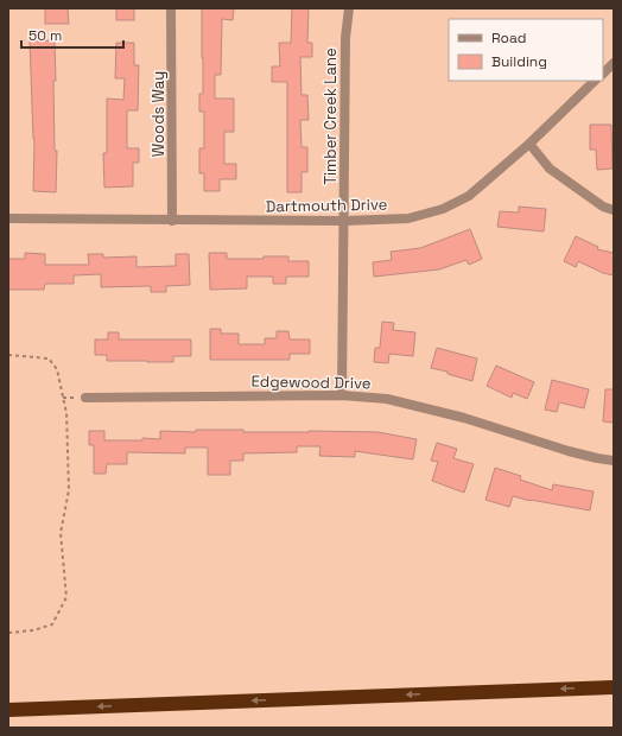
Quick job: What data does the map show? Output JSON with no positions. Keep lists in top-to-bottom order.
{
  "streets": {
    "street": [
      "Woods Way",
      "Timber Creek Lane",
      "Dartmouth Drive",
      "Edgewood Drive"
    ]
  },
  "crossings": [
    ["Woods Way", "Dartmouth Drive"],
    ["Timber Creek Lane", "Dartmouth Drive"],
    ["Timber Creek Lane", "Edgewood Drive"]
  ],
  "legend": ["Road", "Building"],
  "scale_bar": "50 m"
}
